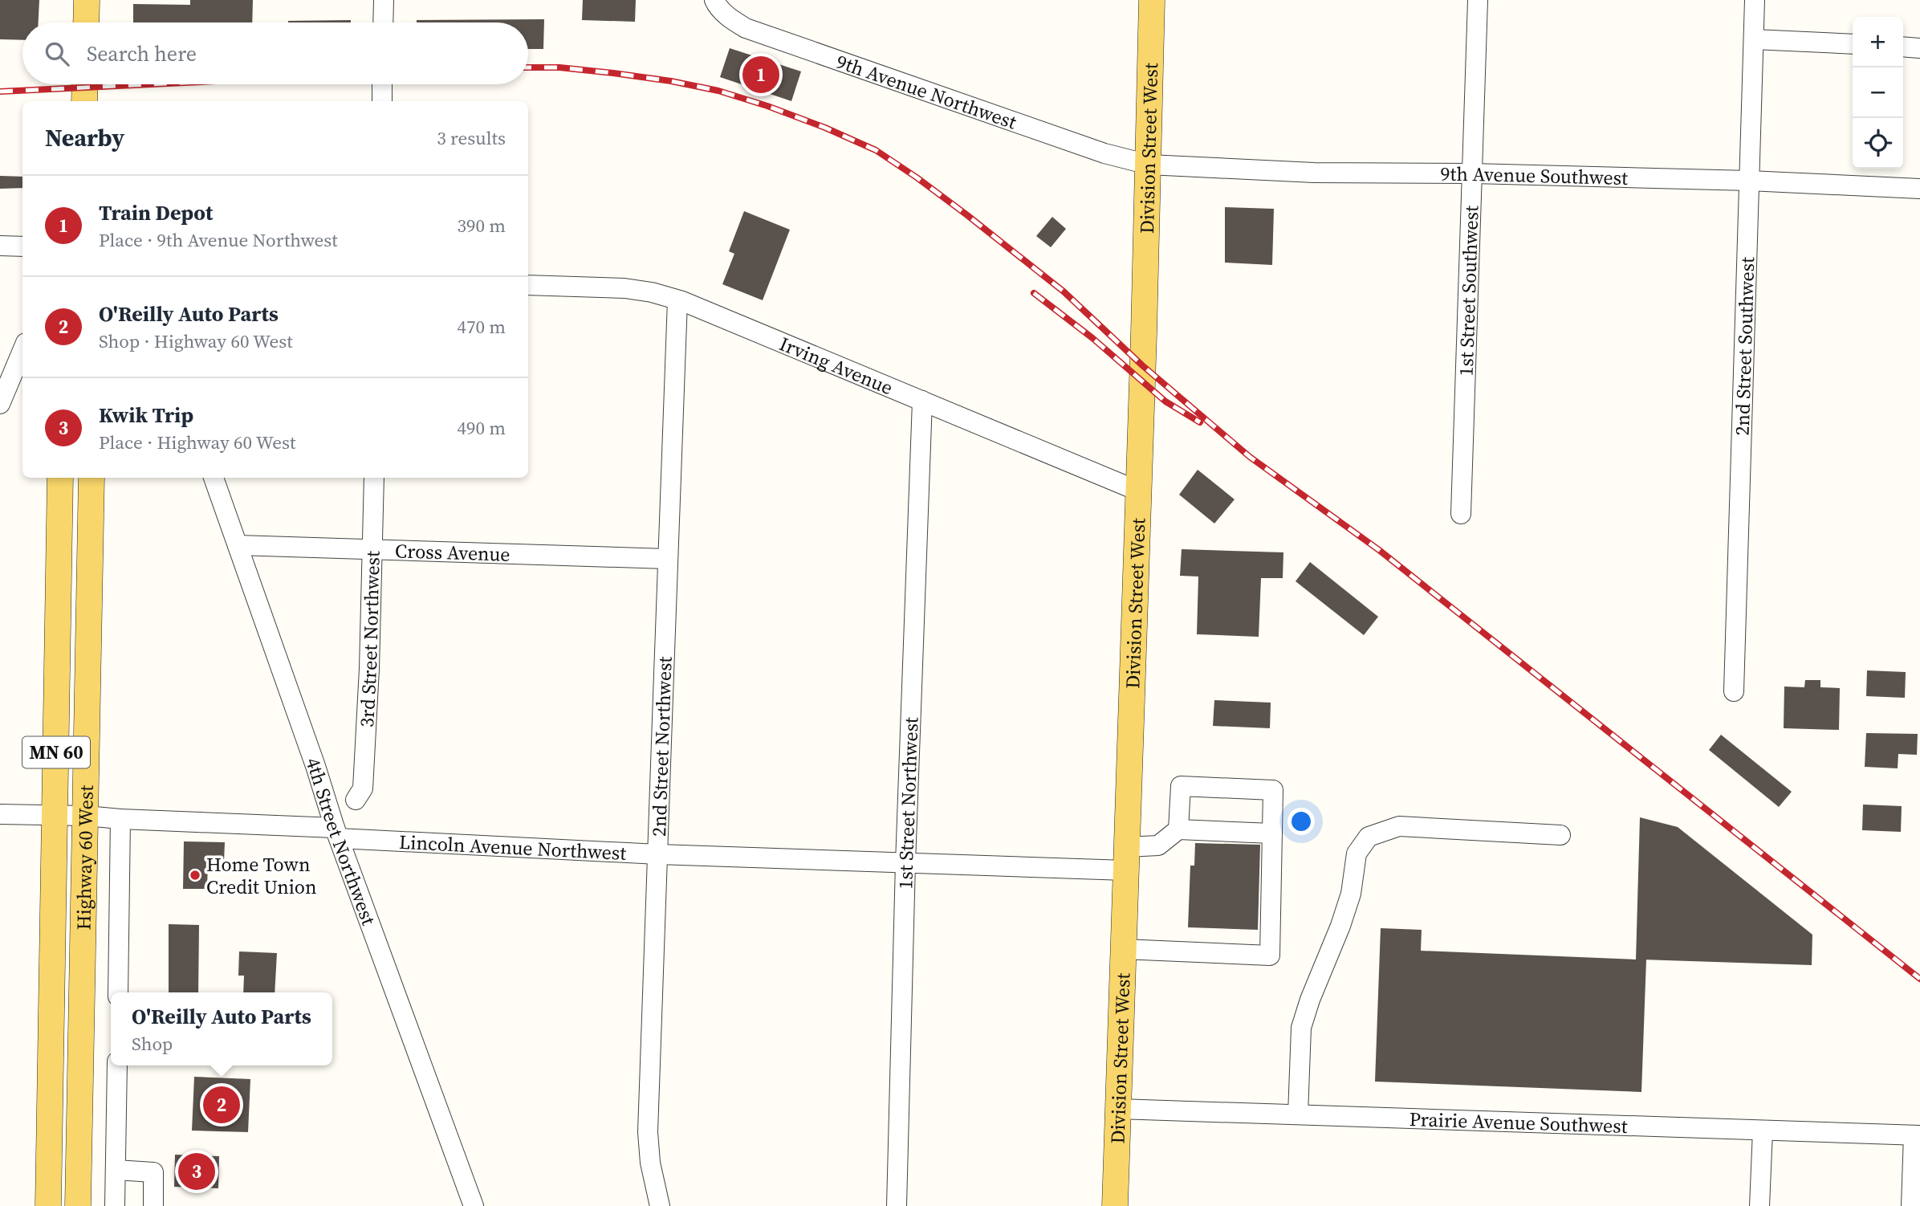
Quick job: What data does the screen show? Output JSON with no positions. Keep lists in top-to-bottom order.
{
  "streets": {
    "main road": ["Division Street West", "MN 60", "Highway 60 West"],
    "street": [
      "9th Avenue Northwest",
      "9th Avenue Southwest",
      "1st Street Southwest",
      "2nd Street Southwest",
      "Irving Avenue",
      "Cross Avenue",
      "3rd Street Northwest",
      "2nd Street Northwest",
      "1st Street Northwest",
      "4th Street Northwest",
      "Lincoln Avenue Northwest",
      "Prairie Avenue Southwest"
    ]
  },
  "crossings": [
    ["9th Avenue Northwest", "Division Street West"],
    ["9th Avenue Northwest", "9th Avenue Southwest"],
    ["Division Street West", "9th Avenue Southwest"],
    ["Division Street West", "Irving Avenue"],
    ["Division Street West", "Lincoln Avenue Northwest"],
    ["Division Street West", "Prairie Avenue Southwest"],
    ["9th Avenue Southwest", "1st Street Southwest"],
    ["9th Avenue Southwest", "2nd Street Southwest"],
    ["Irving Avenue", "2nd Street Northwest"],
    ["Irving Avenue", "1st Street Northwest"],
    ["Cross Avenue", "3rd Street Northwest"],
    ["Cross Avenue", "2nd Street Northwest"],
    ["Cross Avenue", "4th Street Northwest"],
    ["2nd Street Northwest", "Lincoln Avenue Northwest"],
    ["1st Street Northwest", "Lincoln Avenue Northwest"],
    ["4th Street Northwest", "Lincoln Avenue Northwest"],
    ["Lincoln Avenue Northwest", "Highway 60 West"]
  ],
  "places": ["Home Town Credit Union"],
  "page": {
    "map_buttons": ["+", "−"],
    "search": "Search here",
    "pins": ["1", "2", "3"],
    "heading": ["Nearby", "3 results"],
    "list": [
      {
        "mark": "1",
        "name": "Train Depot",
        "note": "Place · 9th Avenue Northwest",
        "value": "390 m"
      },
      {
        "mark": "2",
        "name": "O'Reilly Auto Parts",
        "note": "Shop · Highway 60 West",
        "value": "470 m"
      },
      {
        "mark": "3",
        "name": "Kwik Trip",
        "note": "Place · Highway 60 West",
        "value": "490 m"
      }
    ],
    "popup": ["O'Reilly Auto Parts", "Shop"]
  }
}
